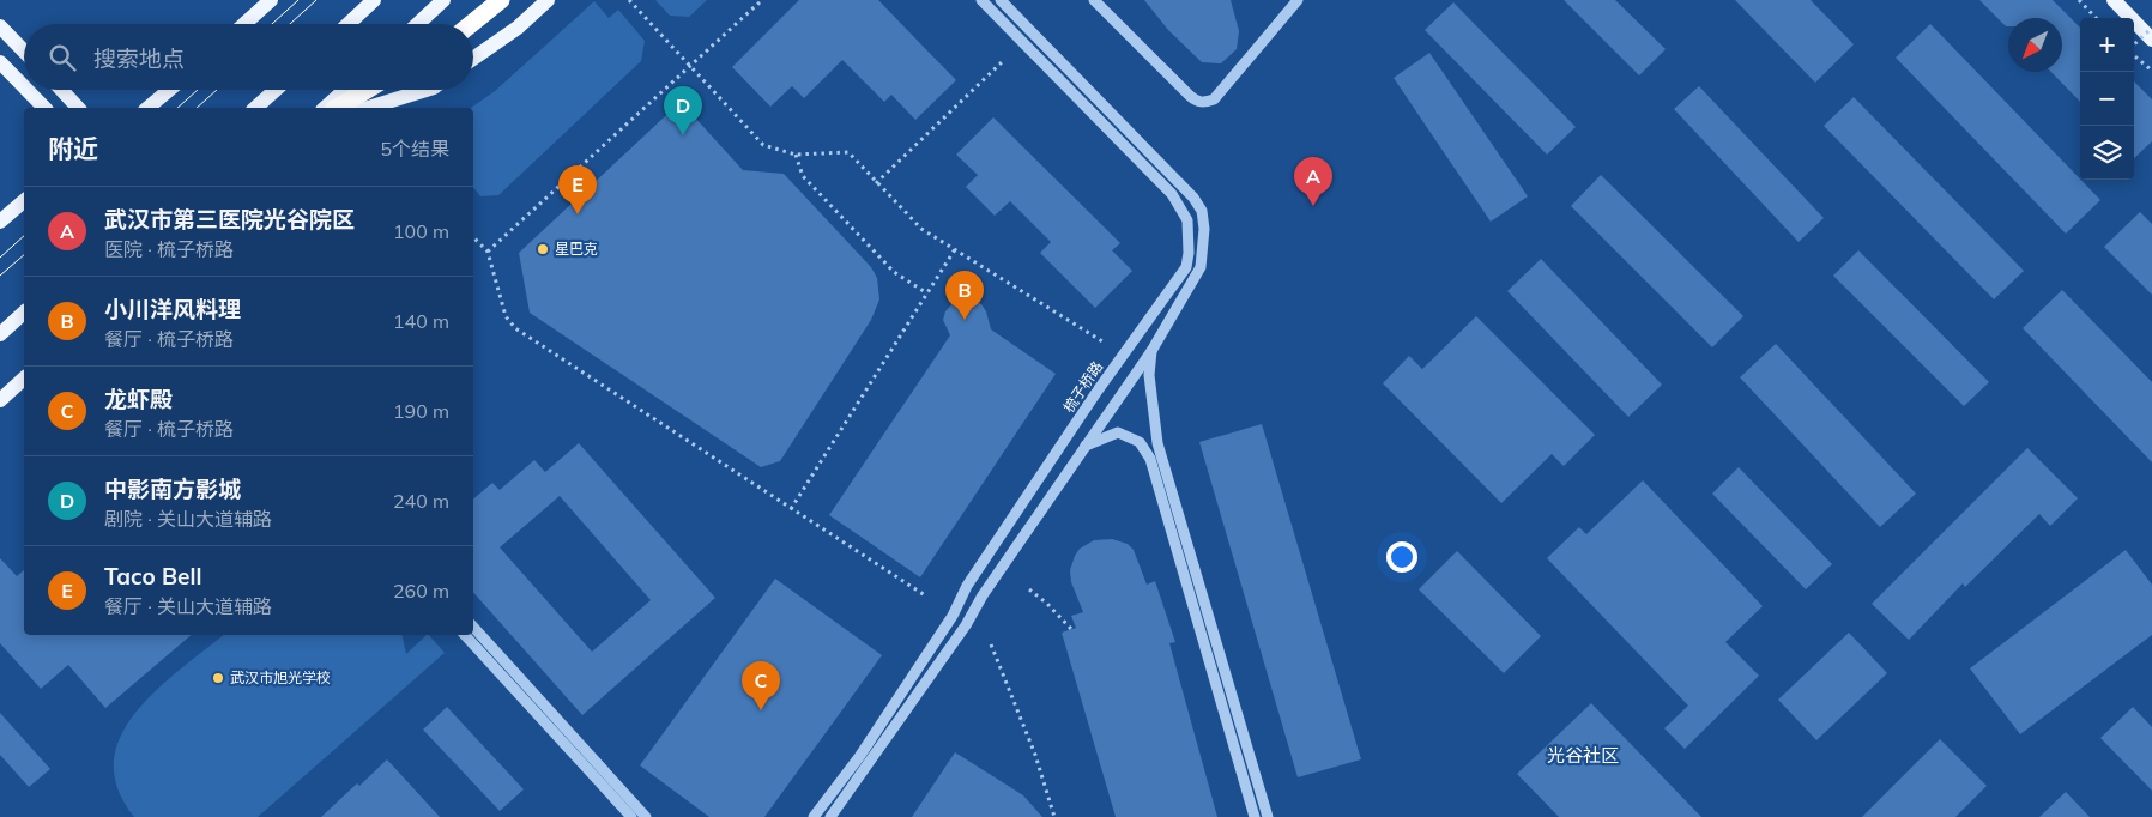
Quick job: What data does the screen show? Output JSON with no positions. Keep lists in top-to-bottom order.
{
  "streets": {
    "street": ["梳子桥路"]
  },
  "districts": ["光谷社区"],
  "places": ["星巴克", "武汉市旭光学校"],
  "north": "bottom left",
  "page": {
    "map_buttons": ["+", "−"],
    "search": "搜索地点",
    "pins": [
      "D",
      "A",
      "E",
      "B",
      "C"
    ],
    "heading": ["附近", "5个结果"],
    "list": [
      {
        "mark": "A",
        "name": "武汉市第三医院光谷院区",
        "note": "医院 · 梳子桥路",
        "value": "100 m"
      },
      {
        "mark": "B",
        "name": "小川洋风料理",
        "note": "餐厅 · 梳子桥路",
        "value": "140 m"
      },
      {
        "mark": "C",
        "name": "龙虾殿",
        "note": "餐厅 · 梳子桥路",
        "value": "190 m"
      },
      {
        "mark": "D",
        "name": "中影南方影城",
        "note": "剧院 · 关山大道辅路",
        "value": "240 m"
      },
      {
        "mark": "E",
        "name": "Taco Bell",
        "note": "餐厅 · 关山大道辅路",
        "value": "260 m"
      }
    ]
  }
}
